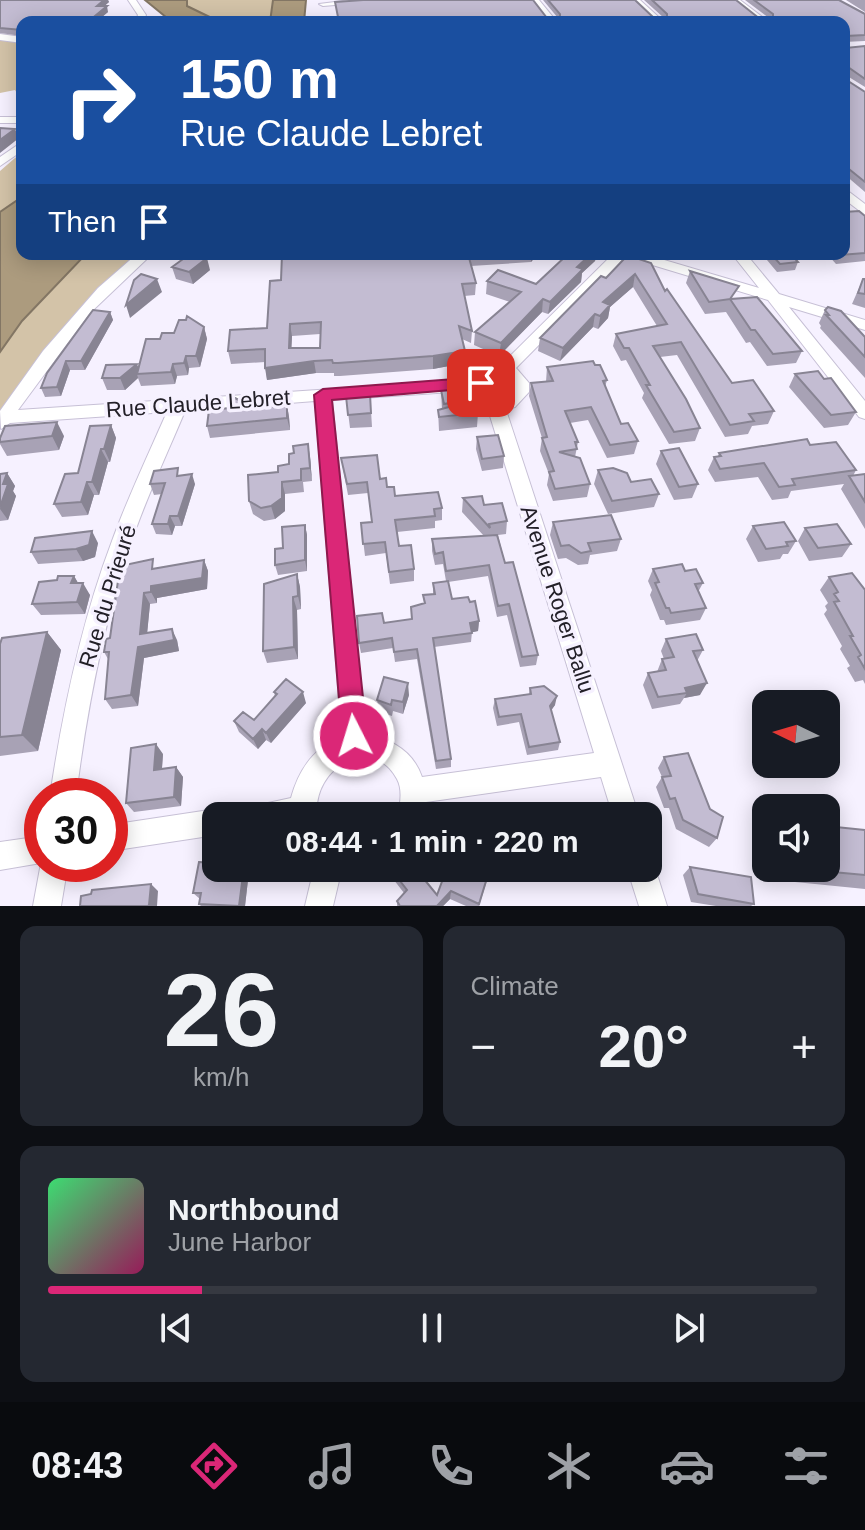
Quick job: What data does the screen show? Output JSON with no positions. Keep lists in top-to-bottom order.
{
  "streets": {
    "street": ["Rue Claude Lebret", "Rue du Prieuré", "Avenue Roger Ballu"]
  },
  "crossings": [
    ["Rue Claude Lebret", "Rue du Prieuré"],
    ["Rue Claude Lebret", "Avenue Roger Ballu"]
  ],
  "north": "left",
  "page": {
    "turn": ["150 m", "Rue Claude Lebret"],
    "then": "Then",
    "limit": "30",
    "trip": "08:44 · 1 min · 220 m",
    "tile": [
      ["26", "km/h"],
      "Climate"
    ],
    "heat": ["−", "20°", "+"],
    "song": ["Northbound", "June Harbor"],
    "tabs": "08:43"
  }
}
